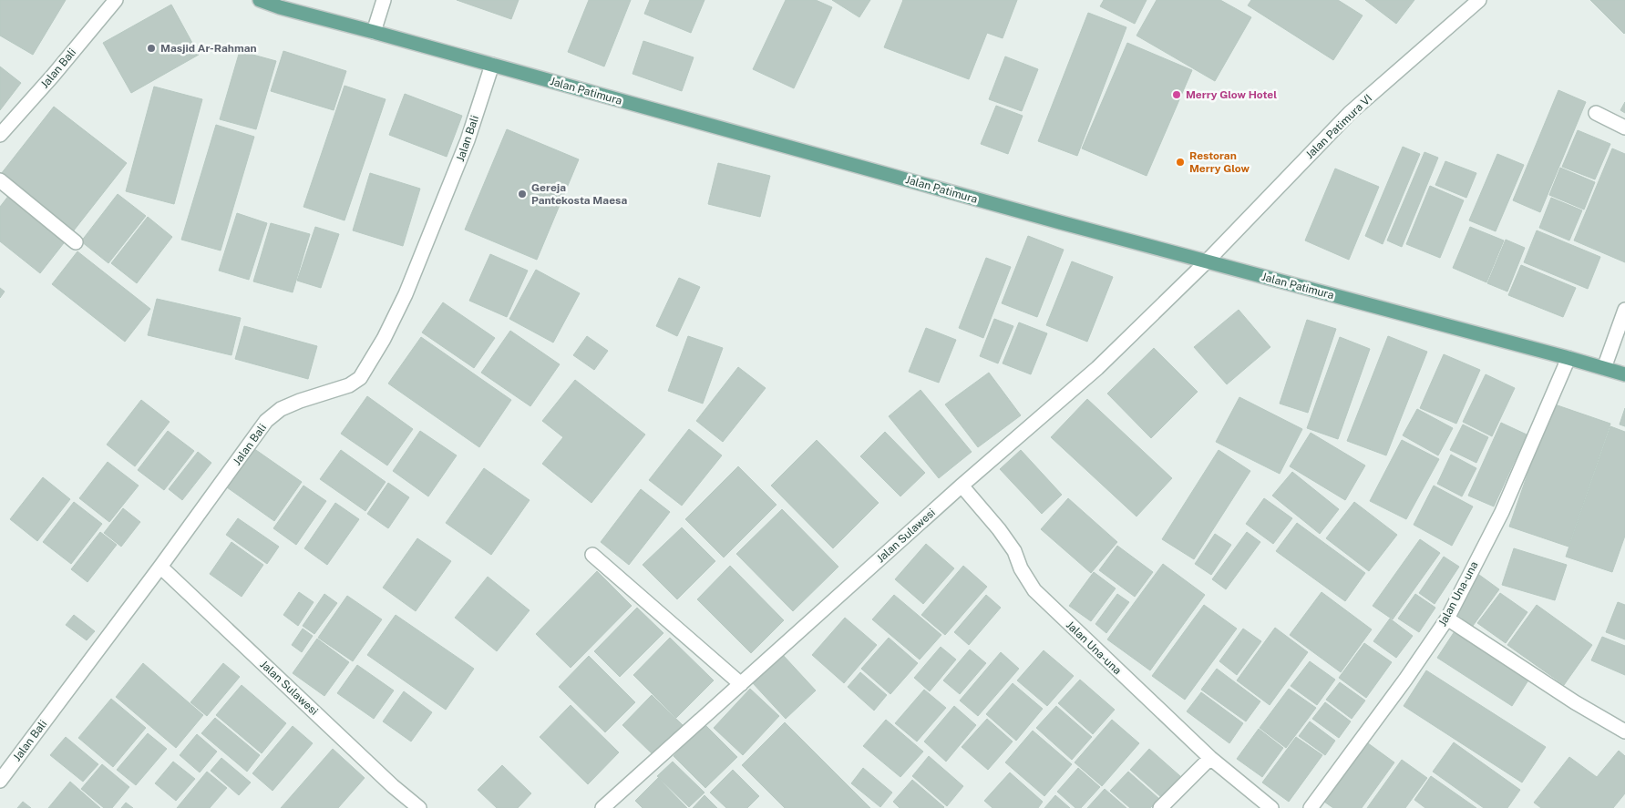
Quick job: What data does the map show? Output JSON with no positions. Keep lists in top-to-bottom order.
{
  "streets": {
    "main road": ["Jalan Patimura"],
    "street": [
      "Jalan Bali",
      "Jalan Patimura VI",
      "Jalan Sulawesi",
      "Jalan Una-una"
    ]
  },
  "crossings": [
    ["Jalan Bali", "Jalan Patimura"],
    ["Jalan Bali", "Jalan Sulawesi"],
    ["Jalan Patimura", "Jalan Patimura VI"],
    ["Jalan Patimura", "Jalan Sulawesi"],
    ["Jalan Patimura", "Jalan Una-una"],
    ["Jalan Patimura VI", "Jalan Sulawesi"],
    ["Jalan Sulawesi", "Jalan Una-una"]
  ],
  "places": [
    "Masjid Ar-Rahman",
    "Merry Glow Hotel",
    "Restoran Merry Glow",
    "Gereja Pantekosta Maesa"
  ]
}
